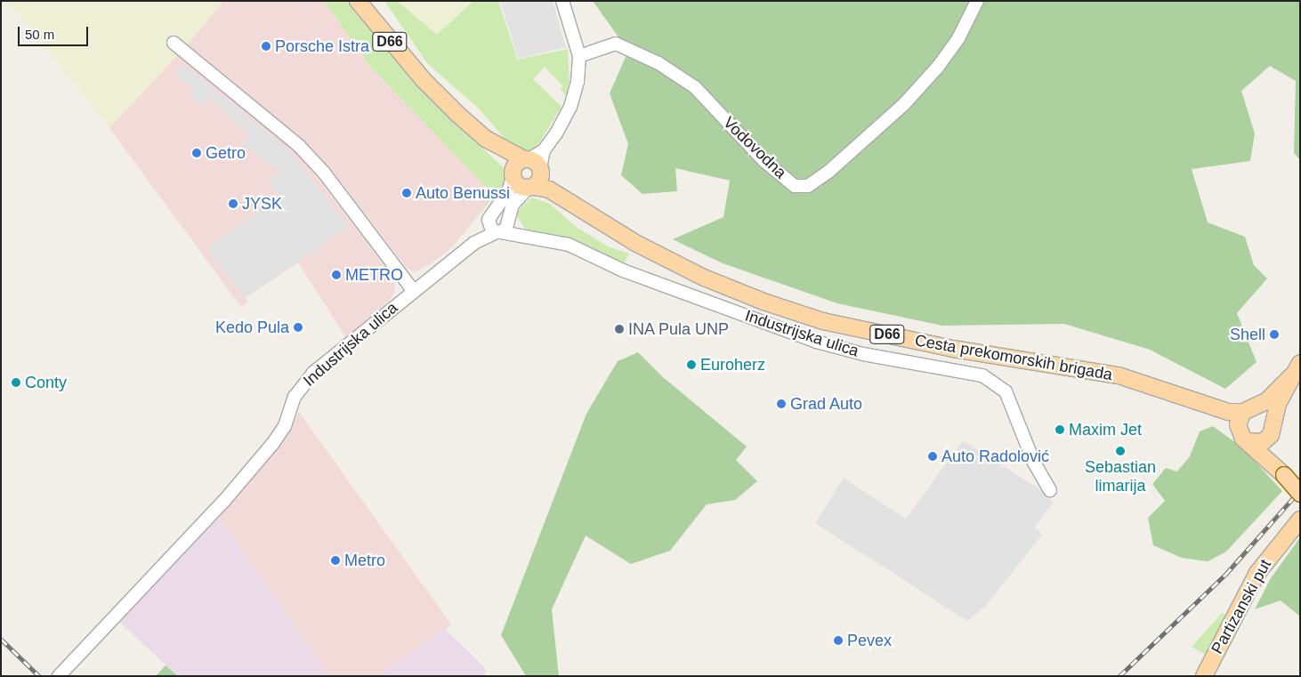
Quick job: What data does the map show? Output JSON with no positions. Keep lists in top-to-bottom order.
{
  "streets": {
    "main road": ["D66", "Cesta prekomorskih brigada", "Partizanski put"],
    "street": ["Vodovodna", "Industrijska ulica"]
  },
  "crossings": [
    ["D66", "Industrijska ulica"],
    ["D66", "Cesta prekomorskih brigada"],
    ["Industrijska ulica", "Cesta prekomorskih brigada"]
  ],
  "places": [
    "Porsche Istra",
    "Getro",
    "Auto Benussi",
    "JYSK",
    "METRO",
    "Kedo Pula",
    "INA Pula UNP",
    "Shell",
    "Euroherz",
    "Conty",
    "Grad Auto",
    "Maxim Jet",
    "Sebastian limarija",
    "Auto Radolović",
    "Metro",
    "Pevex"
  ],
  "scale_bar": "50 m"
}
